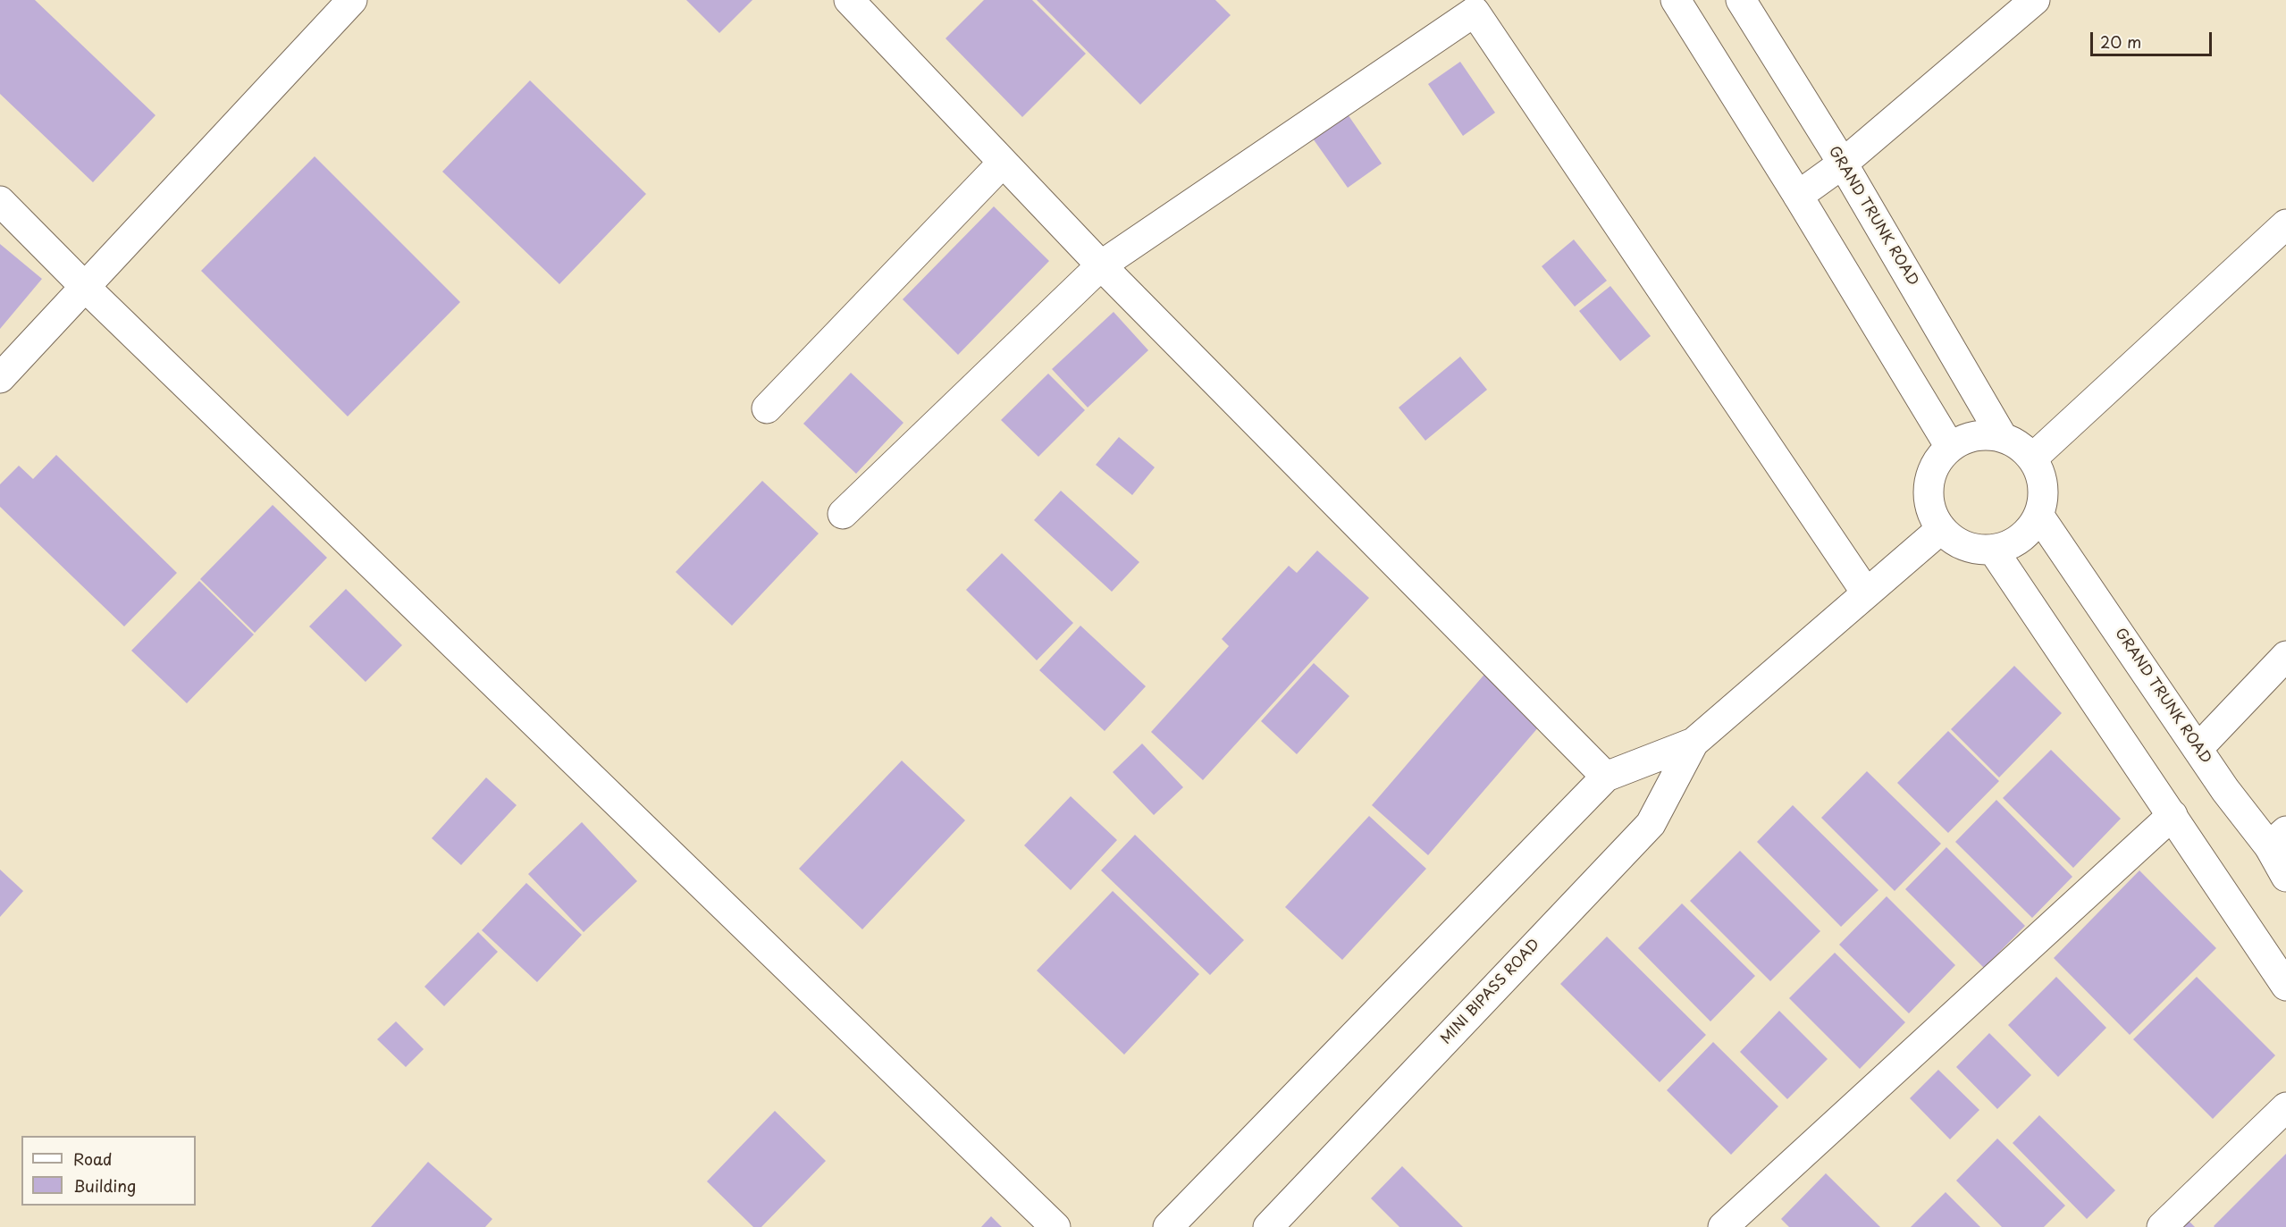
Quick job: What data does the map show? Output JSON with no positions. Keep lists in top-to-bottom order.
{
  "streets": {
    "street": ["GRAND TRUNK ROAD", "MINI BIPASS ROAD"]
  },
  "legend": ["Road", "Building"],
  "scale_bar": "20 m"
}
